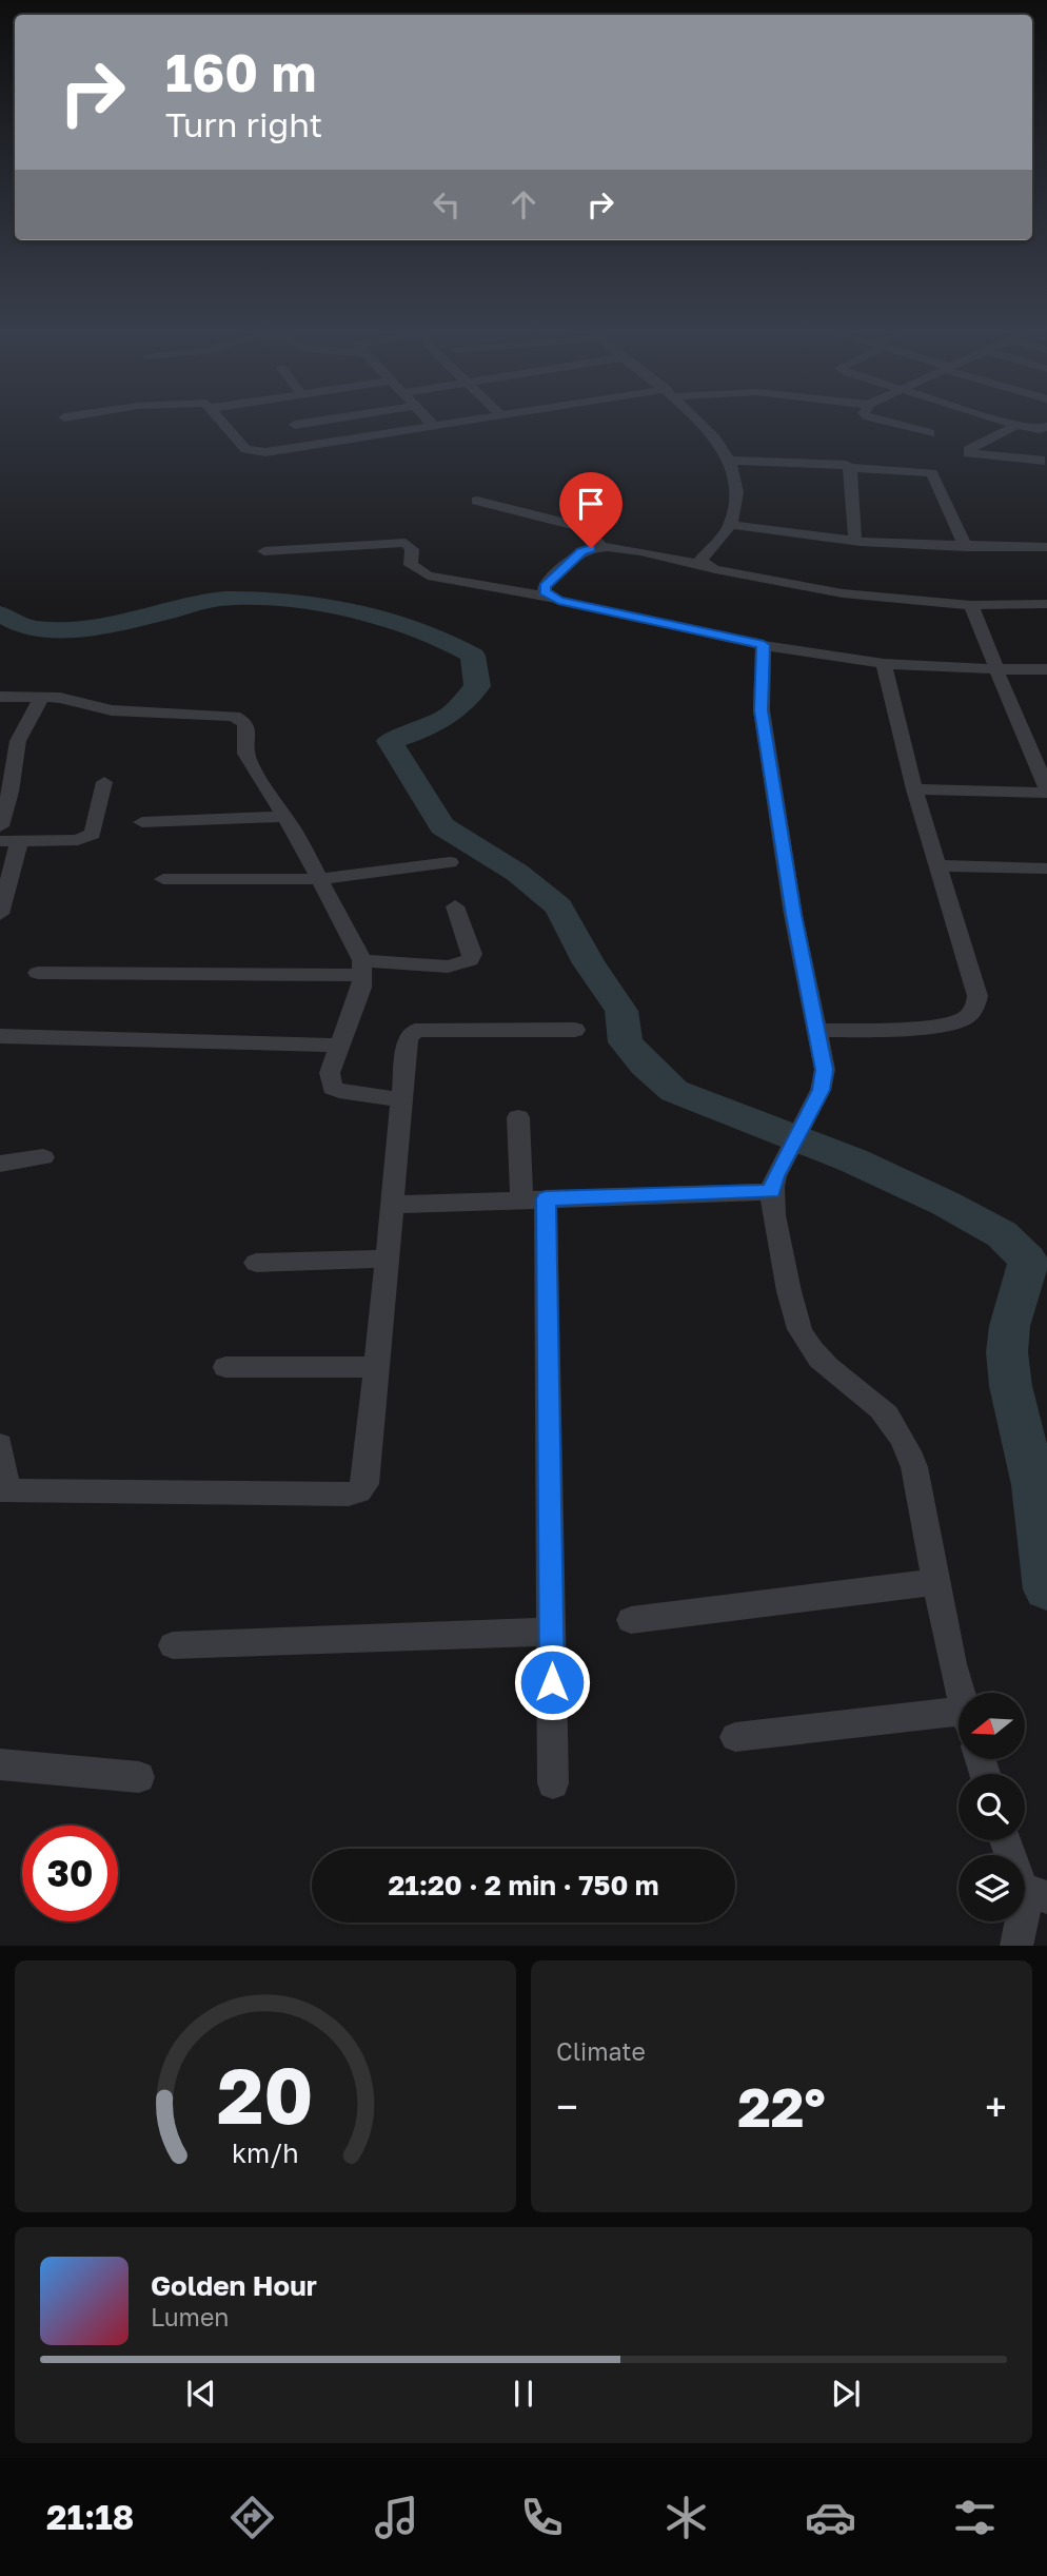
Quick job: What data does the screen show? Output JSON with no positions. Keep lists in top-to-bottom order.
{
  "north": "left",
  "page": {
    "turn": ["160 m", "Turn right"],
    "limit": "30",
    "trip": "21:20 · 2 min · 750 m",
    "tile": "Climate",
    "heat": ["−", "22°", "+"],
    "song": ["Golden Hour", "Lumen"],
    "tabs": "21:18",
    "gauge": ["20", "km/h"]
  }
}
